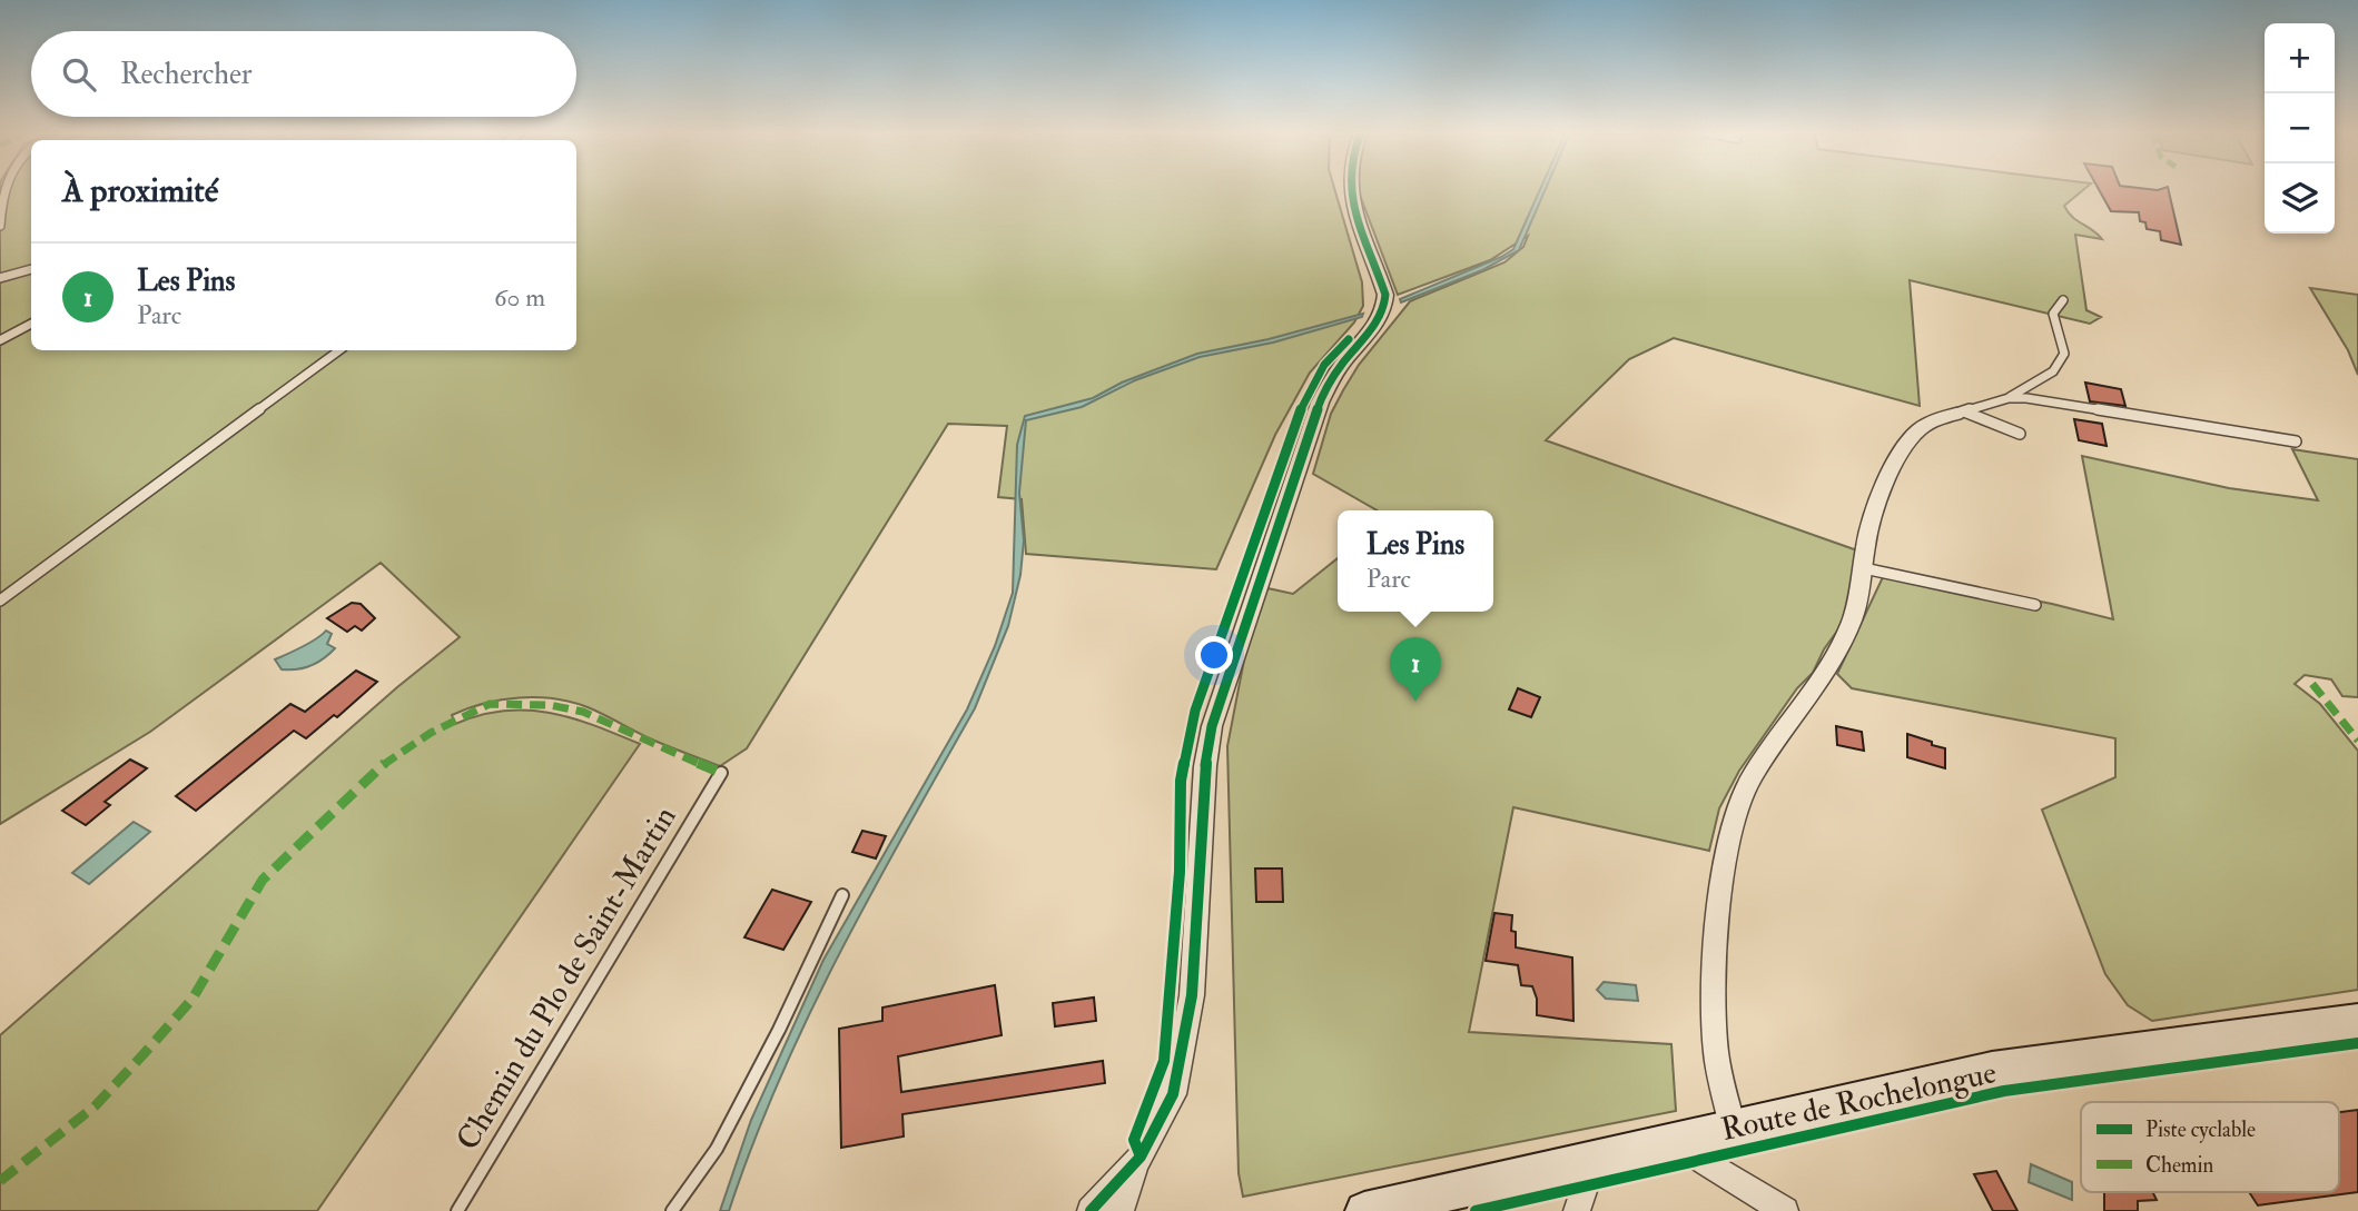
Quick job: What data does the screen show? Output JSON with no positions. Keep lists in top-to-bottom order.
{
  "streets": {
    "main road": ["Route de Rochelongue"],
    "lane": ["Chemin du Plo de Saint-Martin"]
  },
  "legend": ["Piste cyclable", "Chemin"],
  "page": {
    "map_buttons": ["+", "−"],
    "search": "Rechercher",
    "heading": "À proximité",
    "list": [
      {
        "mark": "1",
        "name": "Les Pins",
        "note": "Parc",
        "value": "60 m"
      }
    ],
    "popup": ["Les Pins", "Parc"],
    "pins": "1"
  }
}
